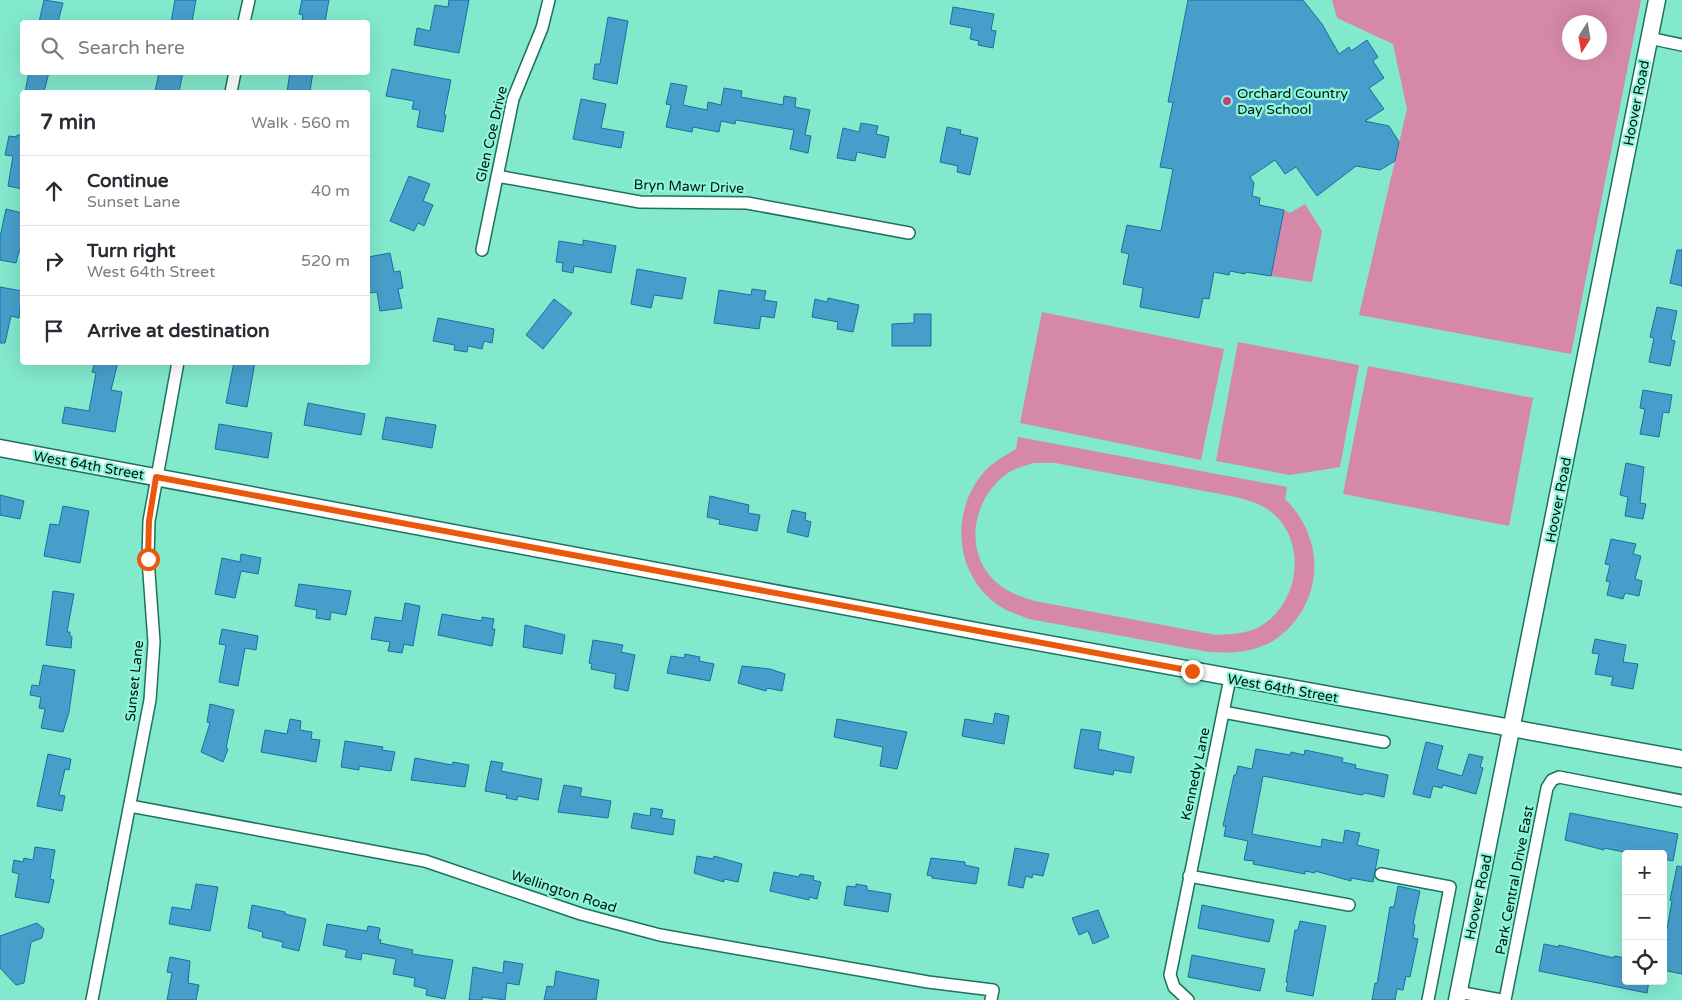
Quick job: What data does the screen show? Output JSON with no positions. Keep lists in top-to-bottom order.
{
  "streets": {
    "street": [
      "Hoover Road",
      "Glen Coe Drive",
      "Bryn Mawr Drive",
      "West 64th Street",
      "Sunset Lane",
      "Kennedy Lane",
      "Park Central Drive East",
      "Wellington Road"
    ]
  },
  "crossings": [
    ["Hoover Road", "West 64th Street"],
    ["Glen Coe Drive", "Bryn Mawr Drive"],
    ["West 64th Street", "Sunset Lane"],
    ["West 64th Street", "Kennedy Lane"],
    ["Sunset Lane", "Wellington Road"]
  ],
  "places": ["Orchard Country Day School"],
  "north": "bottom",
  "page": {
    "search": "Search here",
    "heading": ["7 min", "Walk · 560 m"],
    "list": [
      ["Continue", "Sunset Lane", "40 m"],
      ["Turn right", "West 64th Street", "520 m"],
      "Arrive at destination"
    ],
    "map_buttons": ["+", "−"]
  }
}
